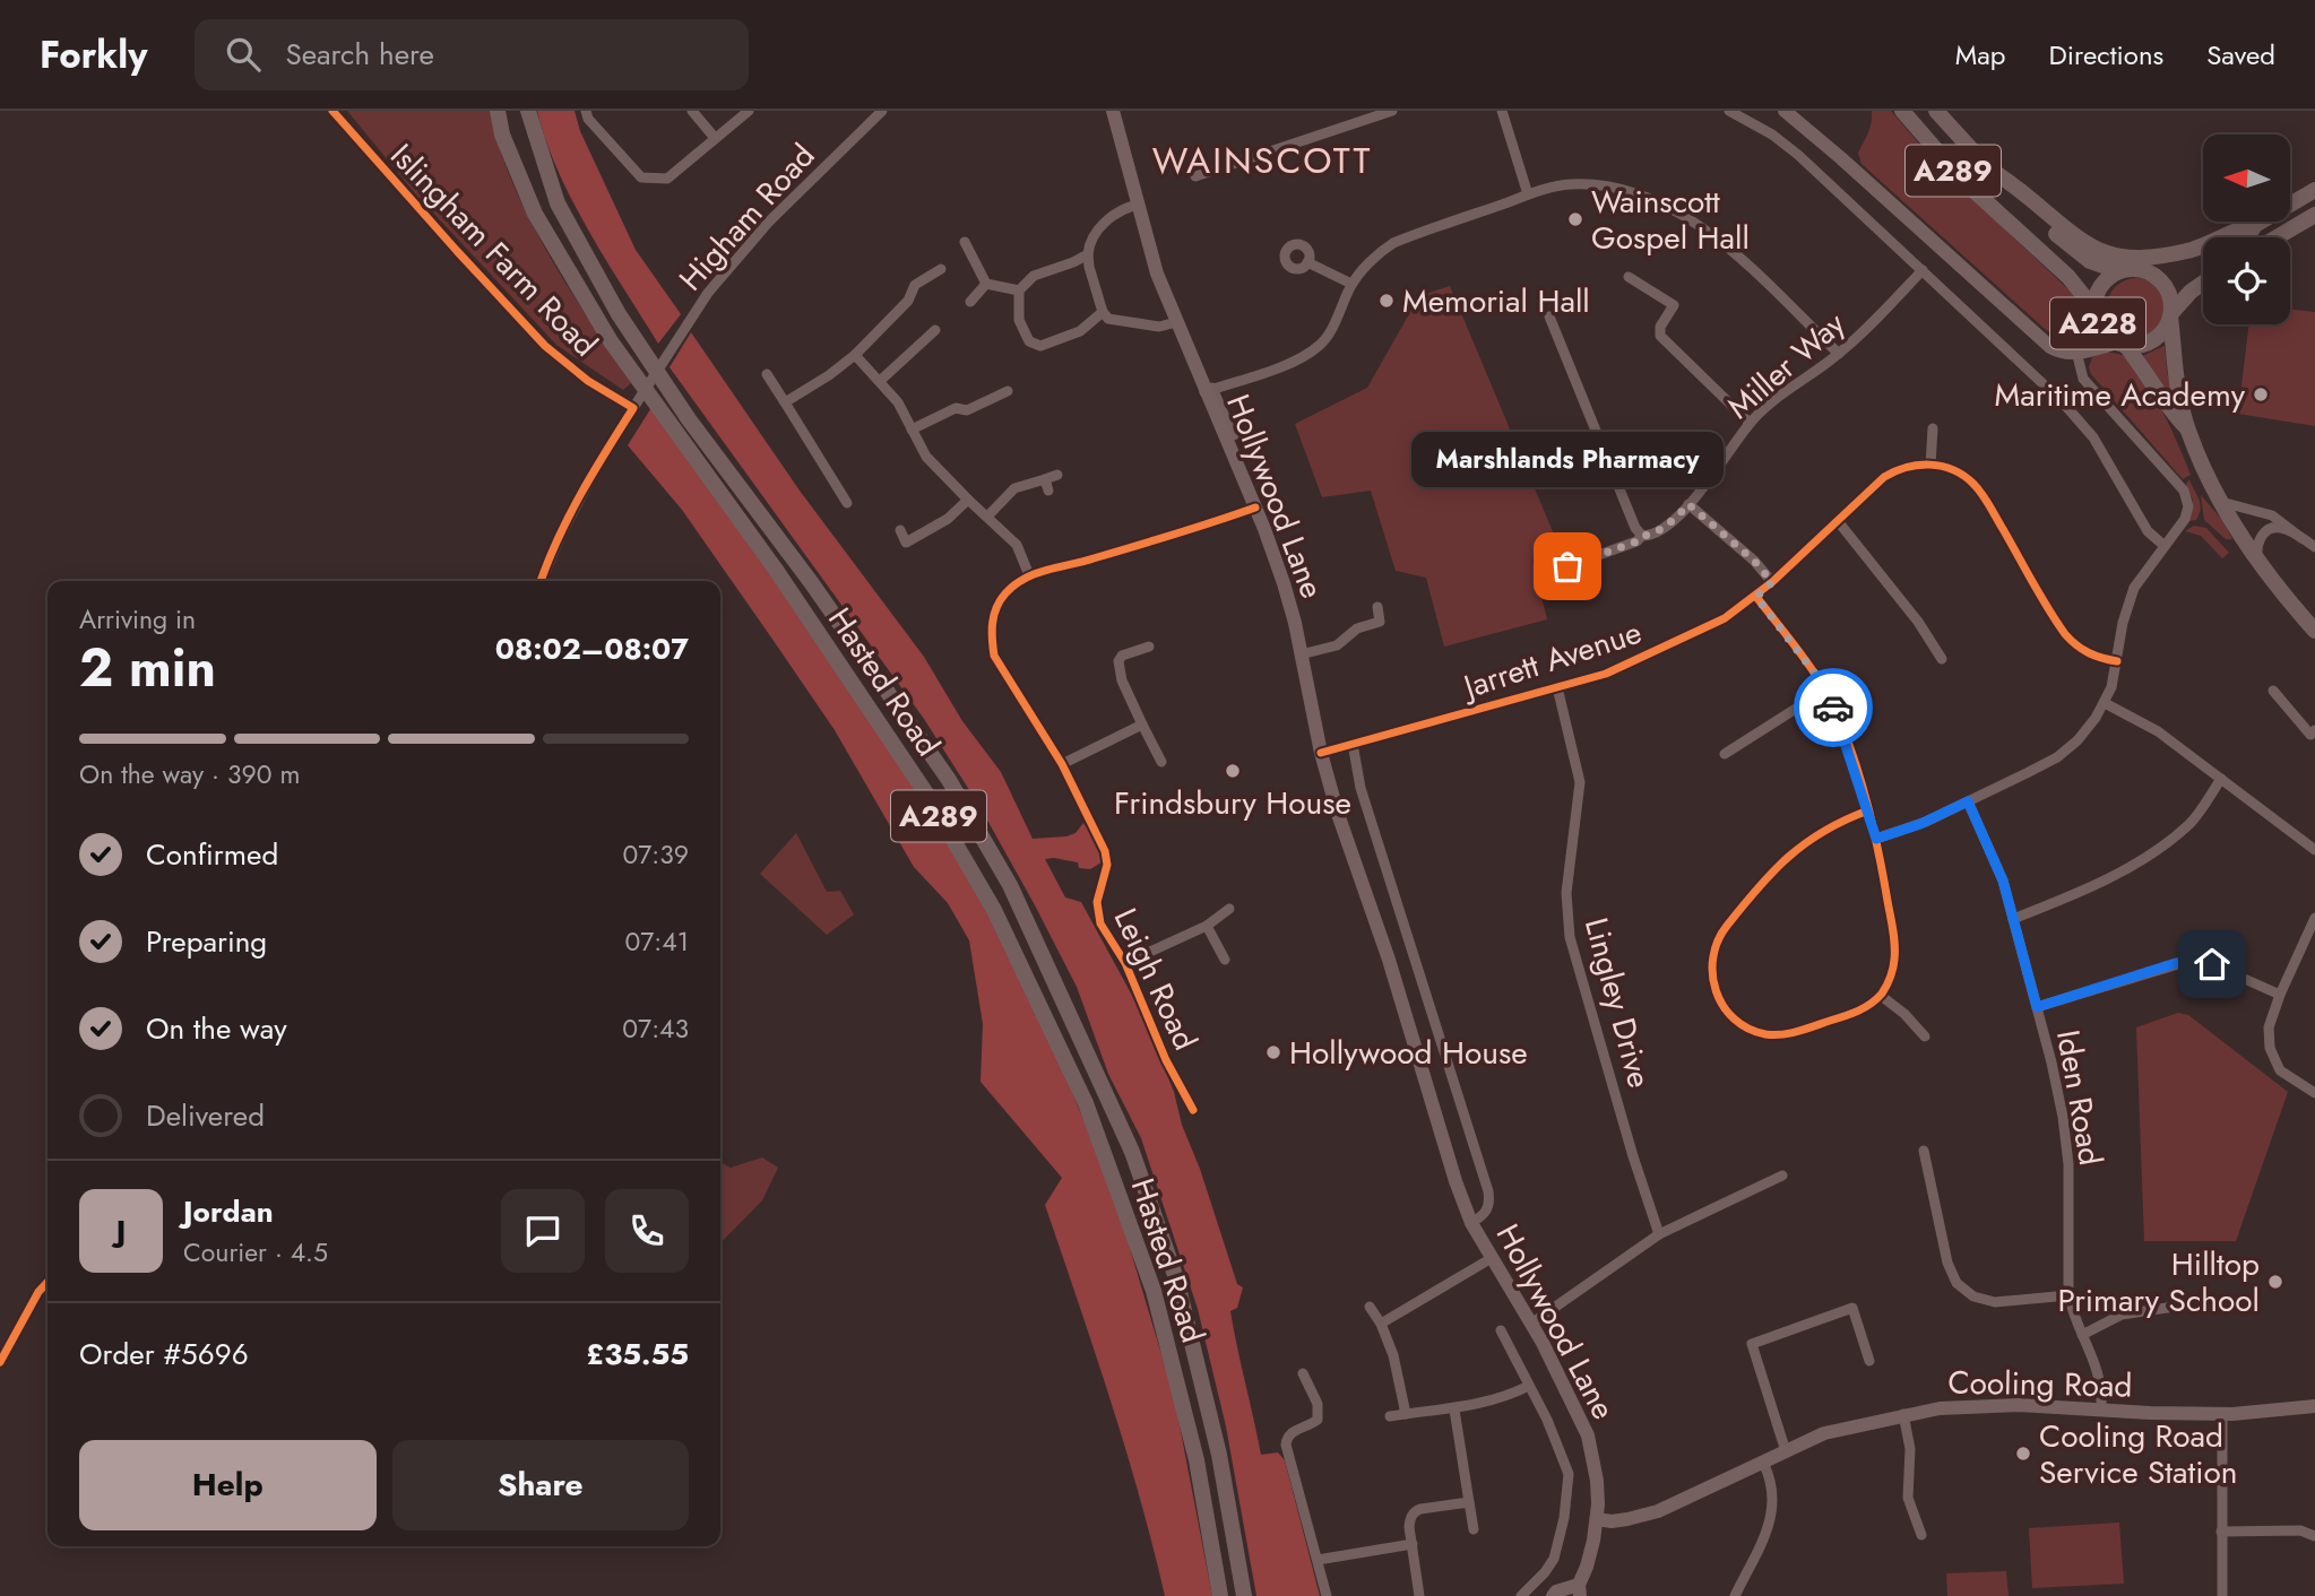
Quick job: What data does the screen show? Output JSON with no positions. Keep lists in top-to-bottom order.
{
  "streets": {
    "main road": [
      "A289",
      "A228",
      "Hollywood Lane",
      "Hasted Road",
      "Cooling Road"
    ],
    "street": [
      "Higham Road",
      "Islingham Farm Road",
      "Miller Way",
      "Jarrett Avenue",
      "Leigh Road",
      "Lingley Drive",
      "Iden Road"
    ]
  },
  "crossings": [
    ["A289", "A228"],
    ["Higham Road", "Islingham Farm Road"],
    ["Hollywood Lane", "Jarrett Avenue"],
    ["Hollywood Lane", "Leigh Road"],
    ["Hollywood Lane", "Cooling Road"],
    ["Jarrett Avenue", "Lingley Drive"],
    ["Iden Road", "Cooling Road"]
  ],
  "districts": ["WAINSCOTT"],
  "places": [
    "Wainscott Gospel Hall",
    "Memorial Hall",
    "Maritime Academy",
    "Marshlands Pharmacy",
    "Frindsbury House",
    "Hollywood House",
    "Hilltop Primary School",
    "Cooling Road Service Station"
  ],
  "north": "left",
  "page": {
    "header": "Forkly",
    "search": "Search here",
    "nav": ["Map", "Directions", "Saved"],
    "bubble": "Marshlands Pharmacy",
    "heading": ["2 min", "Arriving in", "08:02–08:07"],
    "panel": [
      "Jordan",
      "Courier · 4.5",
      "Order #5696",
      "£35.55"
    ],
    "bar": "On the way · 390 m",
    "list": [
      ["Confirmed", "07:39"],
      ["Preparing", "07:41"],
      ["On the way", "07:43"],
      "Delivered"
    ],
    "round": "J",
    "buttons": ["Help", "Share"]
  }
}
